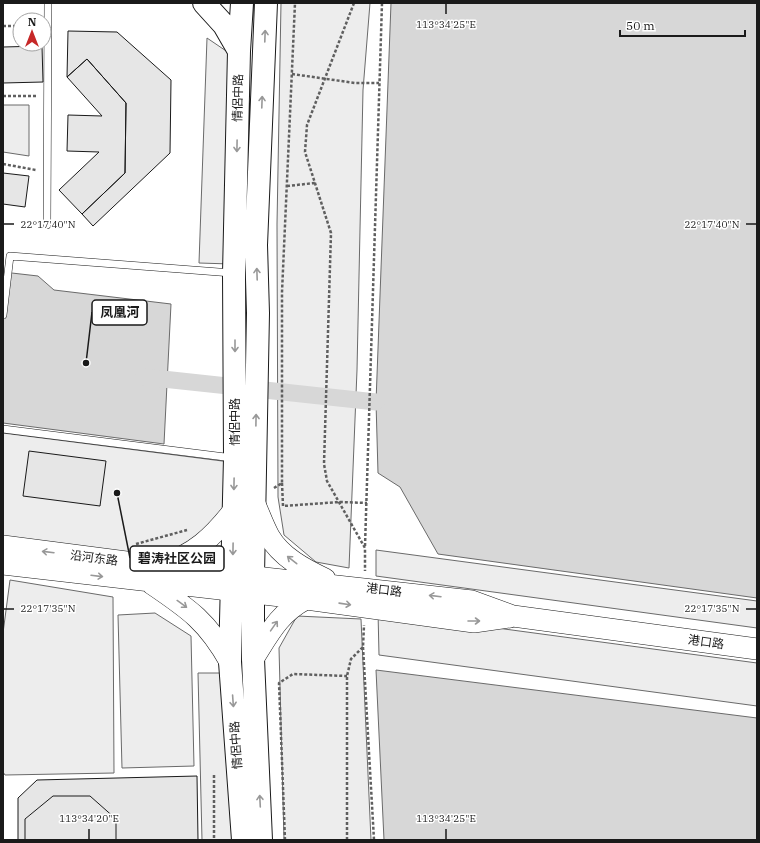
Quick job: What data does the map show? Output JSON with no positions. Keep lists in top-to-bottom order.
{
  "streets": {
    "highway": ["情侶中路"],
    "street": ["沿河东路", "港口路"]
  },
  "crossings": [
    ["情侶中路", "沿河东路"],
    ["情侶中路", "港口路"],
    ["沿河东路", "港口路"]
  ],
  "places": ["凤凰河", "碧涛社区公园"],
  "scale_bar": "50 m",
  "north": "top",
  "coordinates": [
    "113°34'25\"E",
    "22°17'40\"N",
    "22°17'35\"N",
    "113°34'20\"E"
  ]
}
